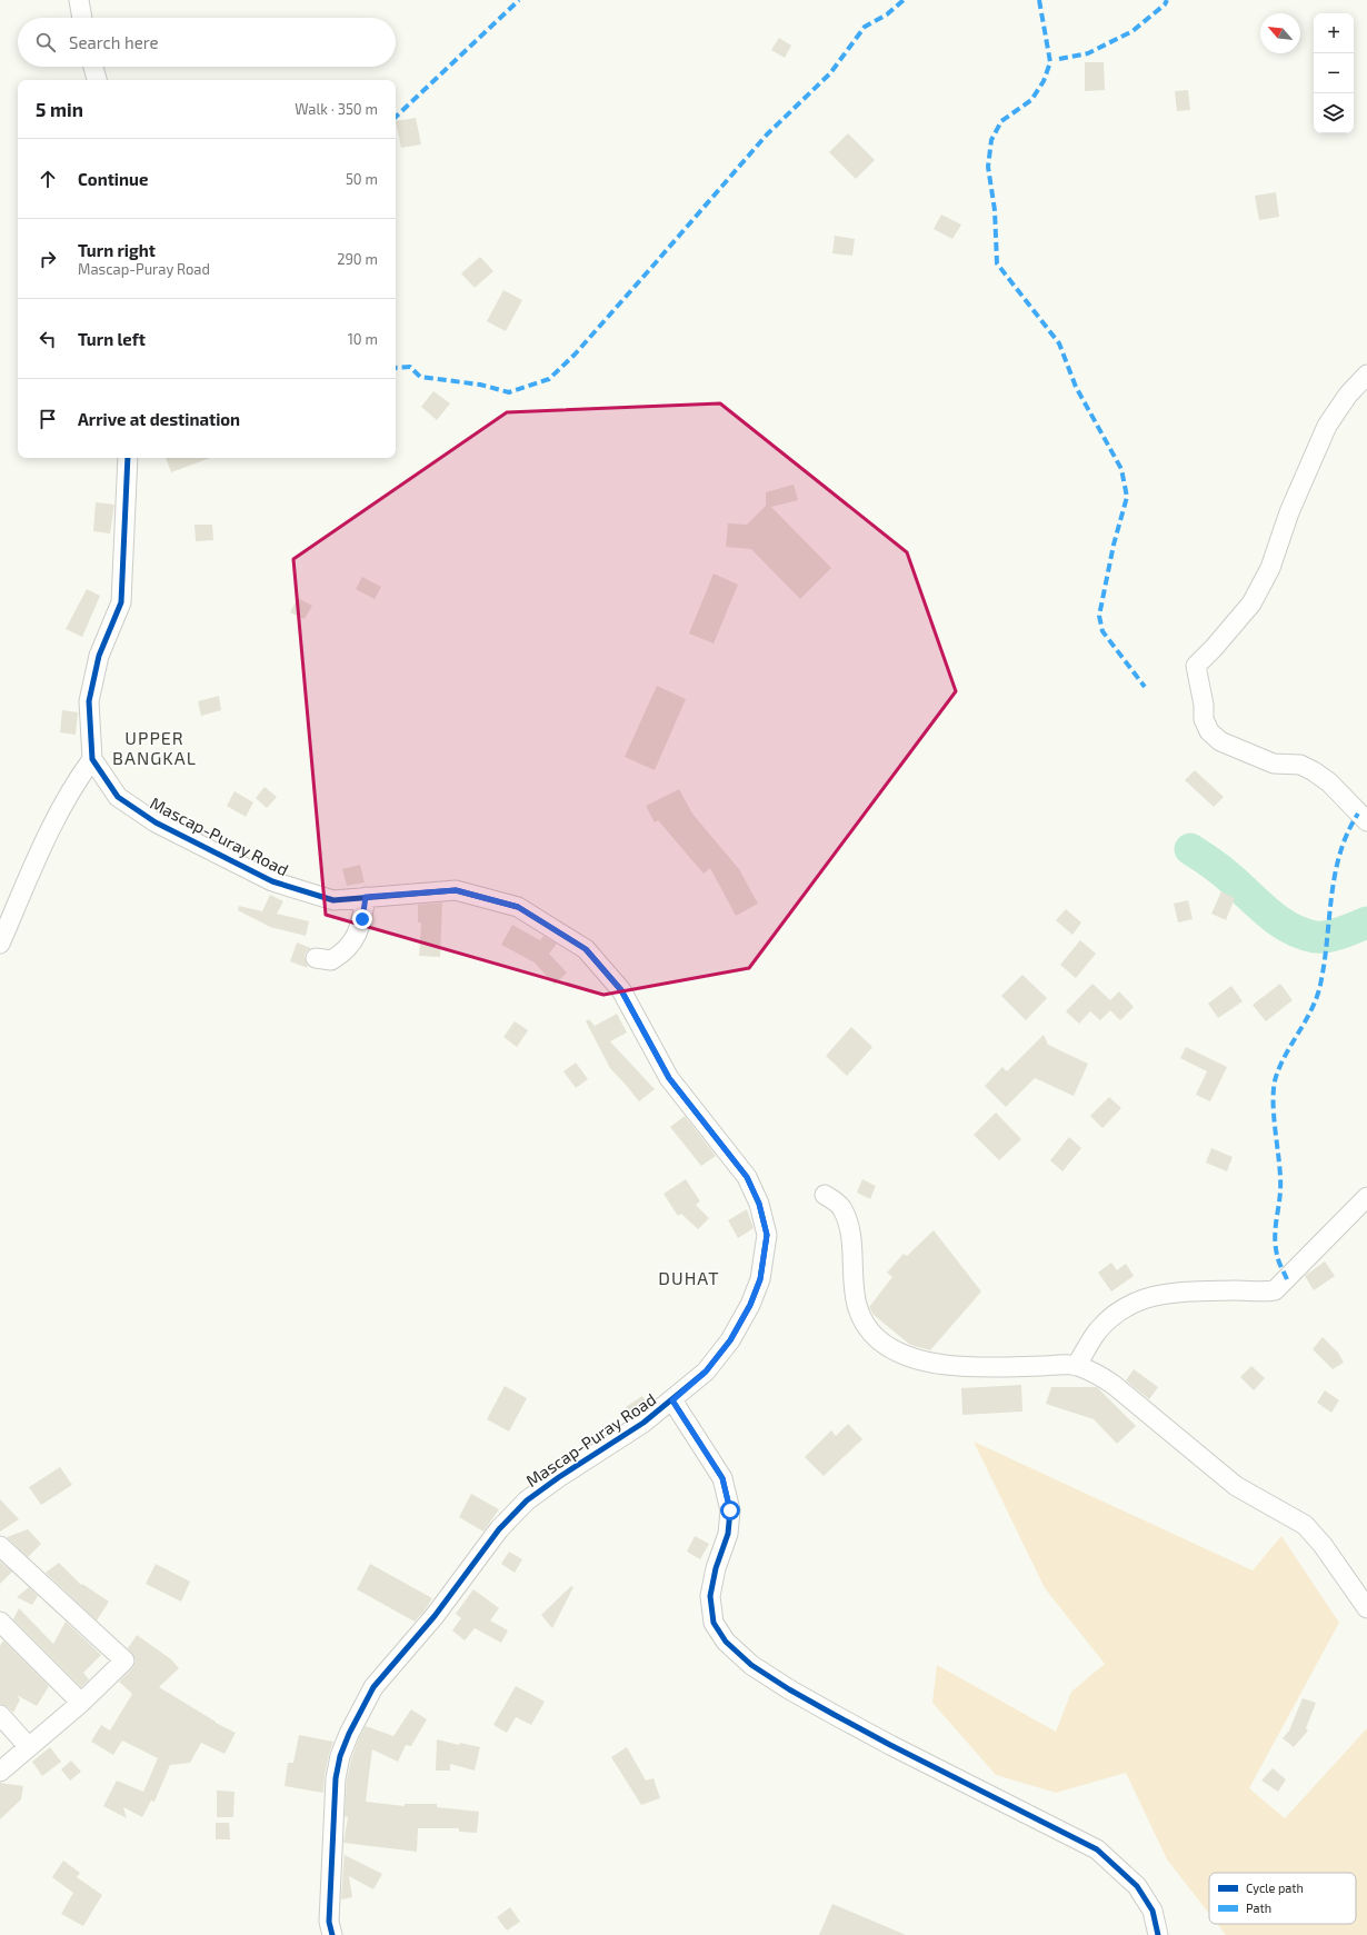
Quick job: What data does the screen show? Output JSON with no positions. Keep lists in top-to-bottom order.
{
  "streets": {
    "street": ["Mascap-Puray Road"]
  },
  "districts": ["UPPER BANGKAL", "DUHAT"],
  "legend": ["Cycle path", "Path"],
  "north": "top left",
  "page": {
    "map_buttons": ["+", "−"],
    "search": "Search here",
    "heading": ["5 min", "Walk · 350 m"],
    "list": [
      ["Continue", "50 m"],
      ["Turn right", "Mascap-Puray Road", "290 m"],
      ["Turn left", "10 m"],
      "Arrive at destination"
    ]
  }
}
